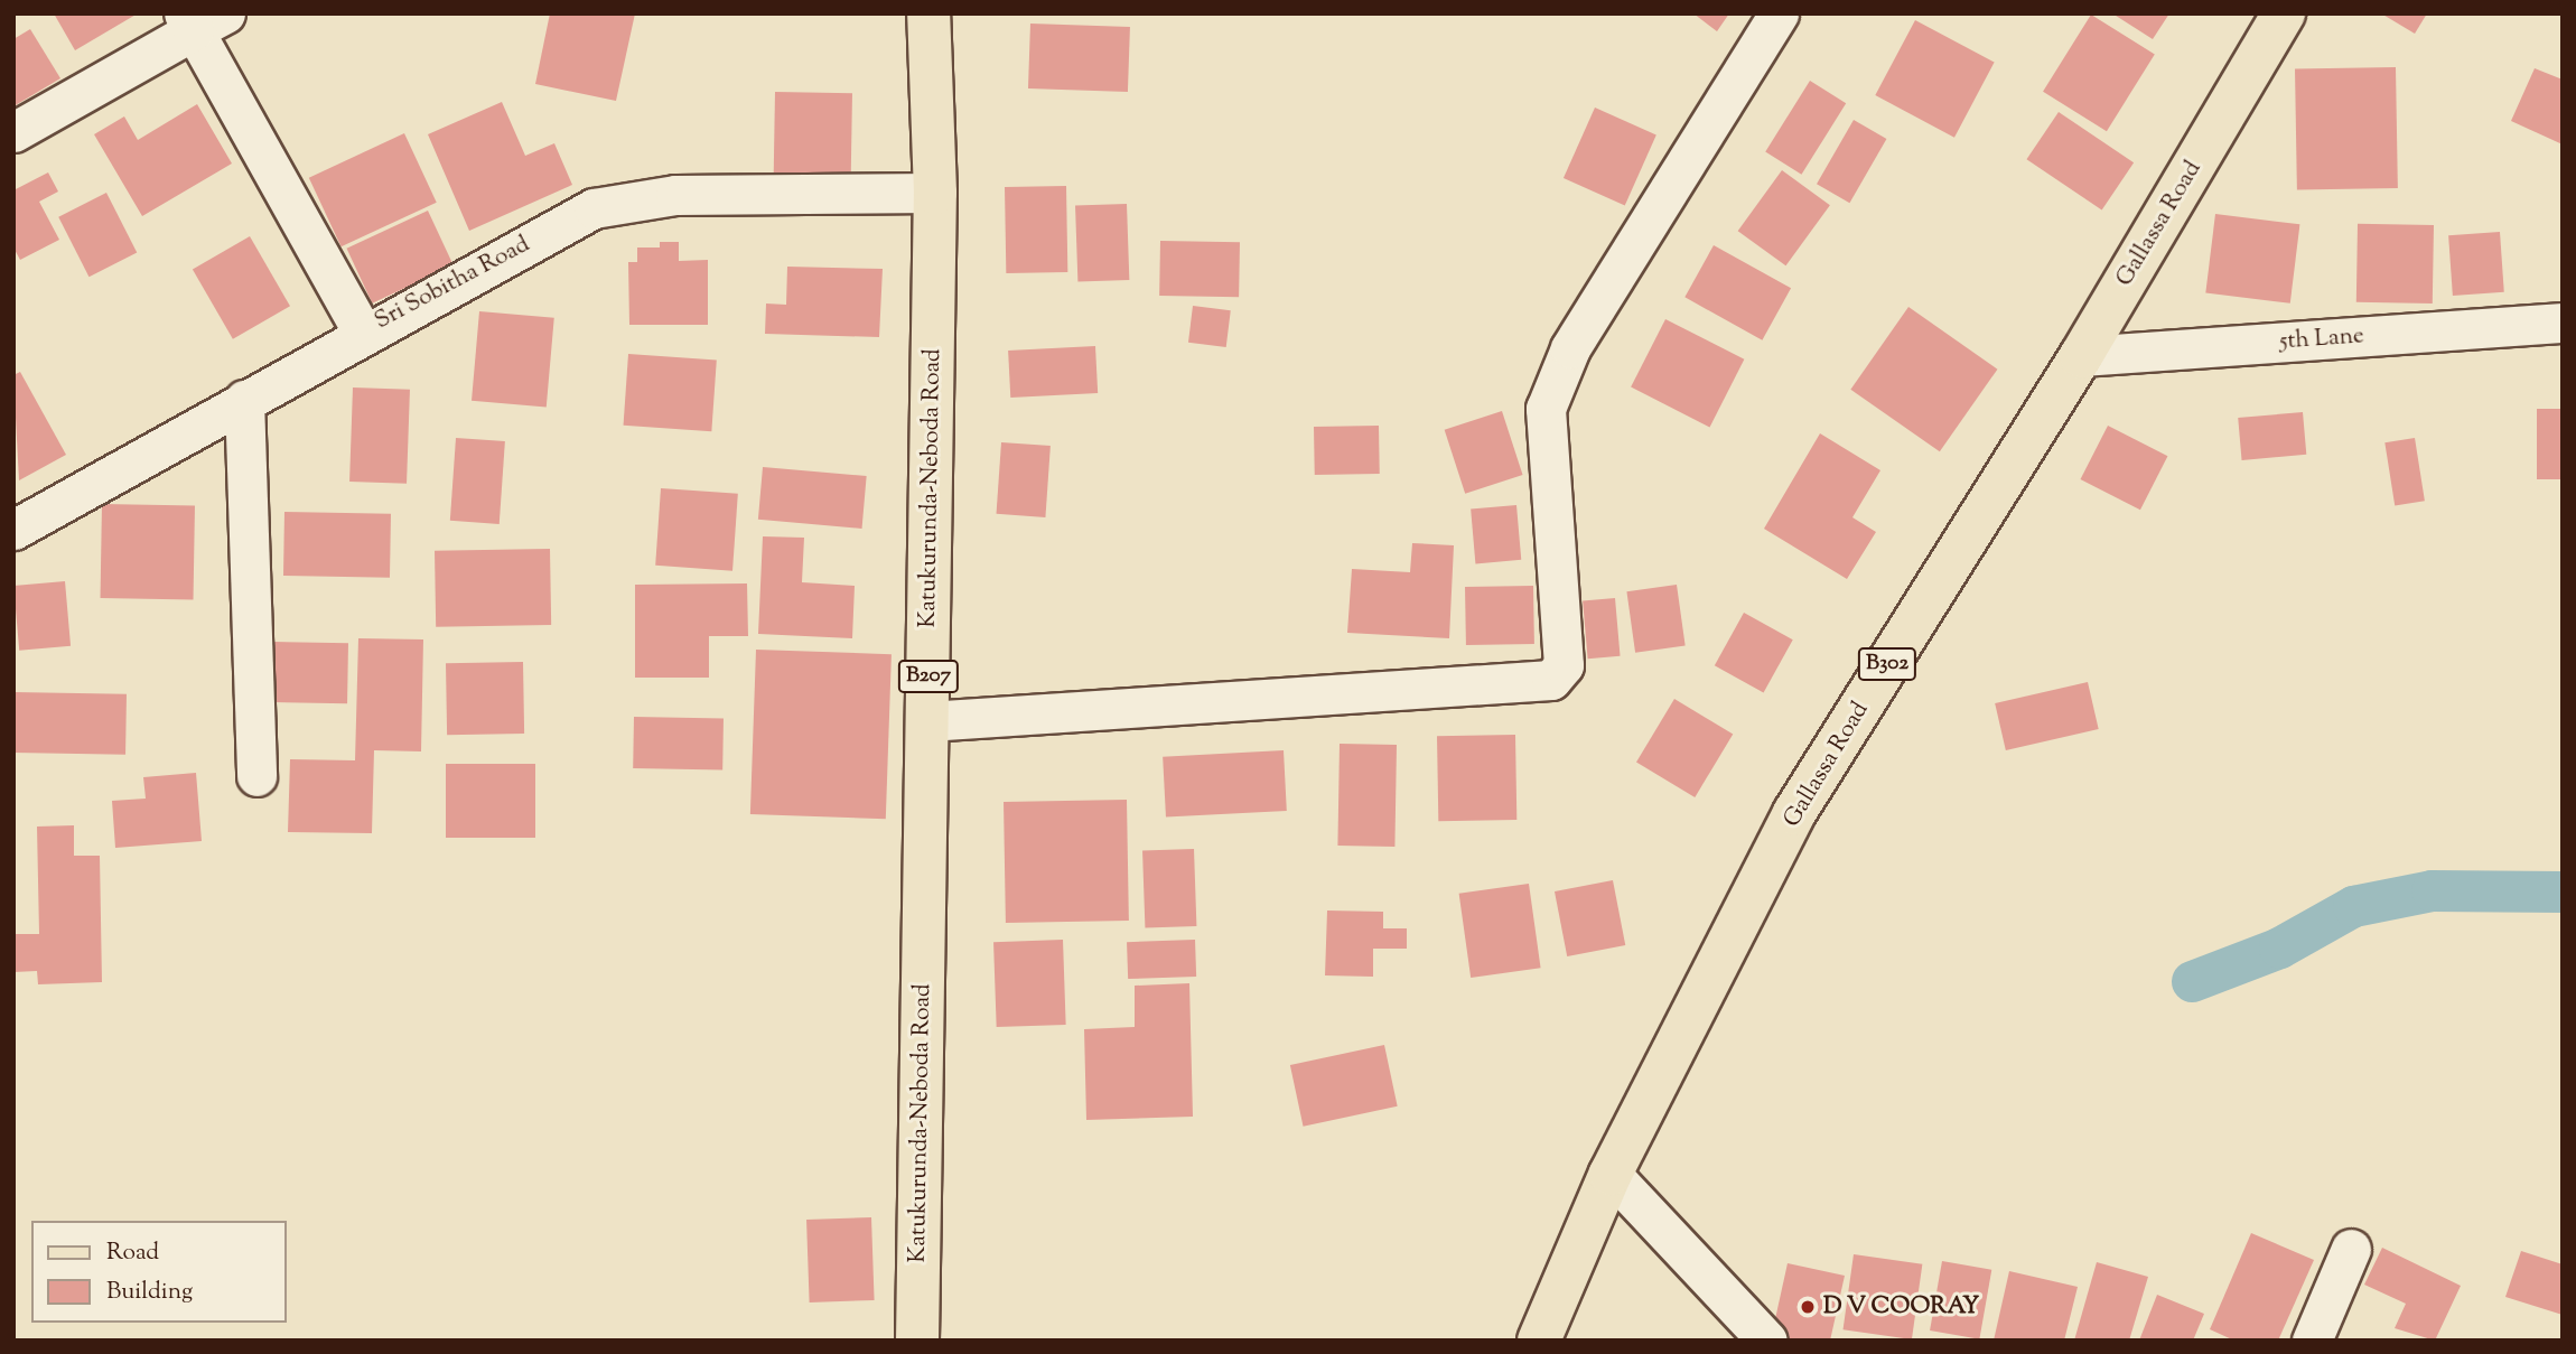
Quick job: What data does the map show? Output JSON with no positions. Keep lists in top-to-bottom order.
{
  "streets": {
    "main road": [
      "Gallassa Road",
      "Katukurunda-Neboda Road",
      "B302",
      "B207"
    ],
    "street": ["Sri Sobitha Road", "5th Lane"]
  },
  "crossings": [
    ["Gallassa Road", "5th Lane"],
    ["Sri Sobitha Road", "Katukurunda-Neboda Road"]
  ],
  "places": ["D V COORAY"],
  "legend": ["Road", "Building"]
}
